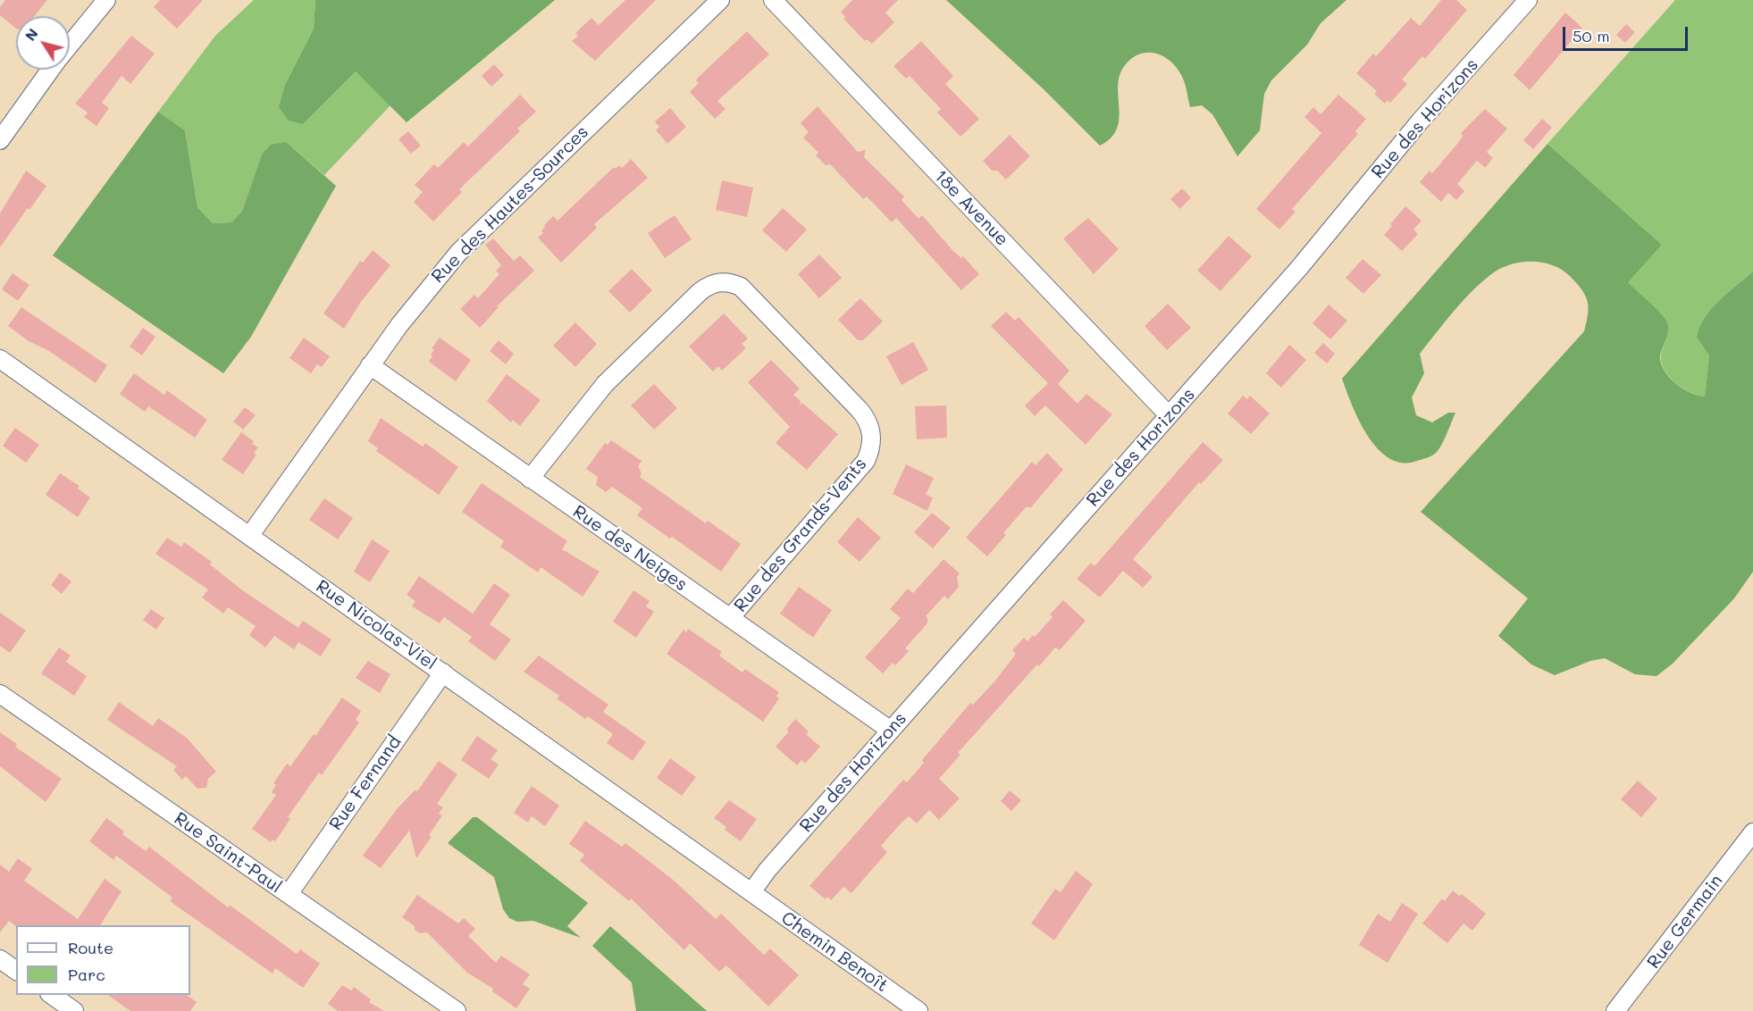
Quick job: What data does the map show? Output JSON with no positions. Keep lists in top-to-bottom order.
{
  "streets": {
    "street": [
      "Rue des Horizons",
      "Rue des Hautes-Sources",
      "18e Avenue",
      "Rue des Grands-Vents",
      "Rue des Neiges",
      "Rue Nicolas-Viel",
      "Rue Fernand",
      "Rue Saint-Paul",
      "Rue Germain",
      "Chemin Benoît"
    ]
  },
  "crossings": [
    ["Rue des Horizons", "18e Avenue"],
    ["Rue des Horizons", "Rue des Neiges"],
    ["Rue des Horizons", "Rue Nicolas-Viel"],
    ["Rue des Horizons", "Chemin Benoît"],
    ["Rue des Hautes-Sources", "Rue des Neiges"],
    ["Rue des Hautes-Sources", "Rue Nicolas-Viel"],
    ["Rue des Grands-Vents", "Rue des Neiges"],
    ["Rue Nicolas-Viel", "Rue Fernand"],
    ["Rue Nicolas-Viel", "Chemin Benoît"],
    ["Rue Fernand", "Rue Saint-Paul"]
  ],
  "legend": ["Route", "Parc"],
  "scale_bar": "50 m",
  "north": "top left"
}
